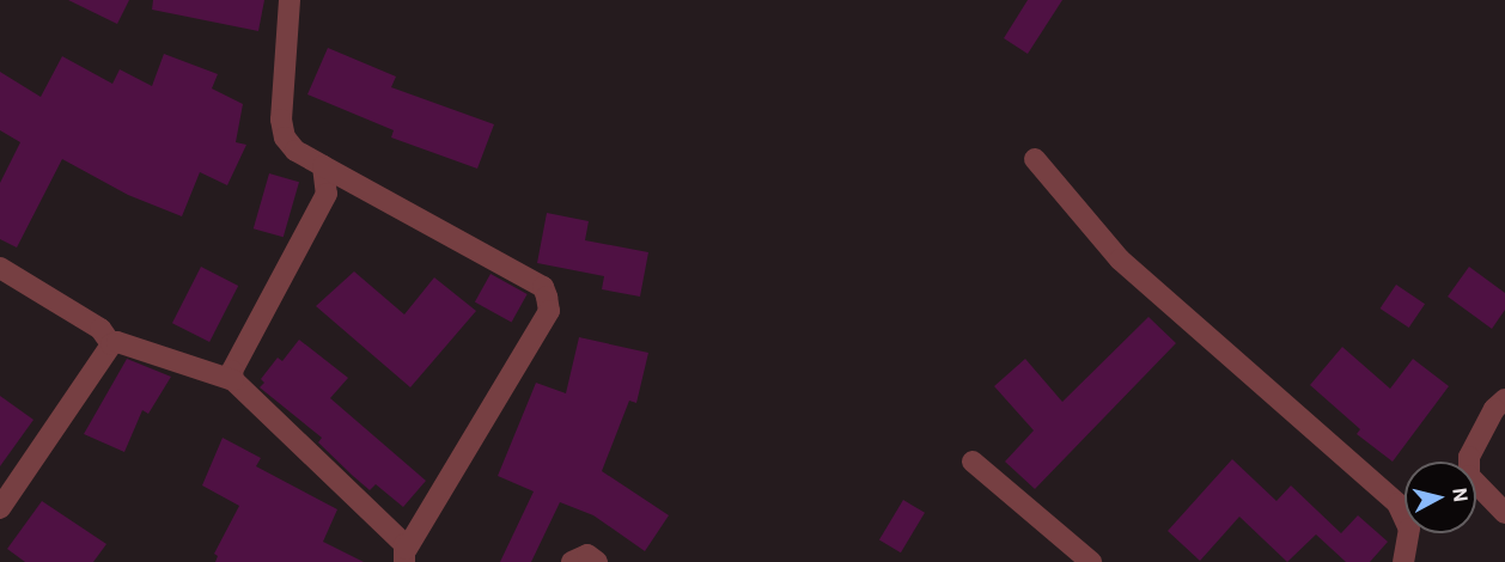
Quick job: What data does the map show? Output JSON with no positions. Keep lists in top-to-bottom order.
{
  "north": "right"
}
